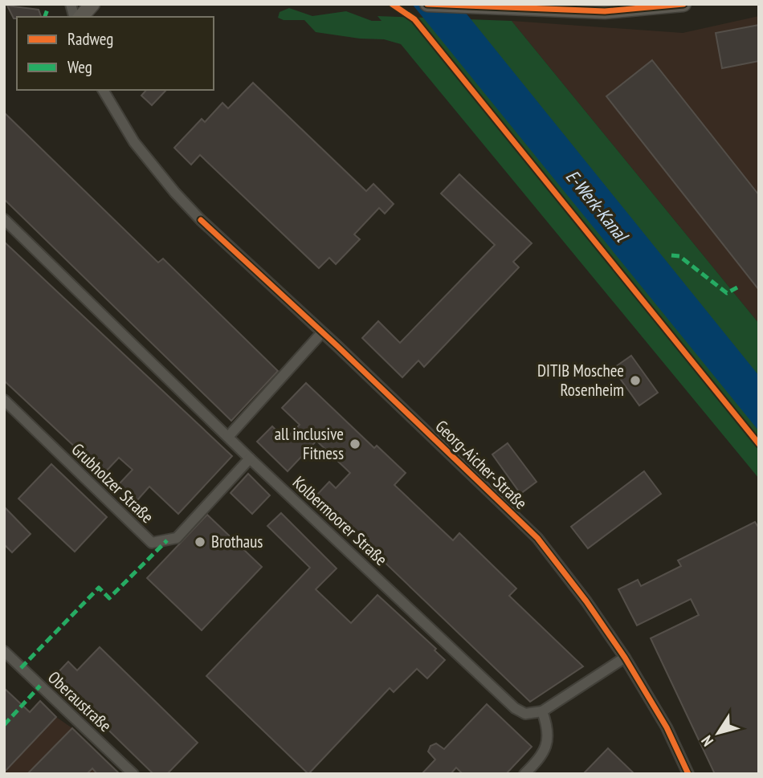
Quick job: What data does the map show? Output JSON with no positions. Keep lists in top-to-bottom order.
{
  "streets": {
    "street": [
      "Georg-Aicher-Straße",
      "Grubholzer Straße",
      "Kolbermoorer Straße",
      "Oberaustraße"
    ]
  },
  "crossings": [
    ["Grubholzer Straße", "Kolbermoorer Straße"]
  ],
  "water": ["E-Werk-Kanal"],
  "places": ["DITIB Moschee Rosenheim", "all inclusive Fitness", "Brothaus"],
  "legend": ["Radweg", "Weg"],
  "north": "bottom left"
}
